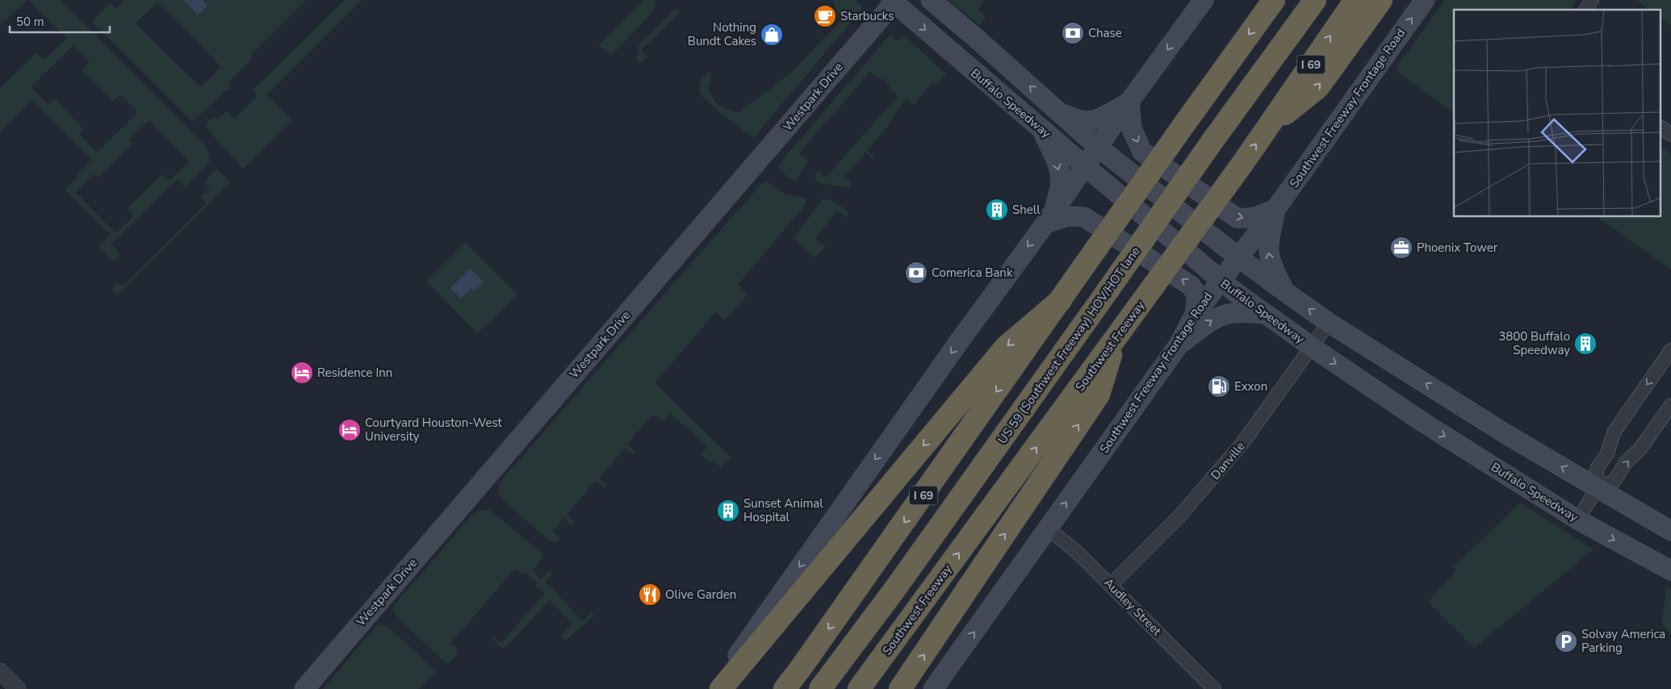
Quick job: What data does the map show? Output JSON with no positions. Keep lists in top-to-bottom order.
{
  "streets": {
    "highway": ["I 69", "US 59 (Southwest Freeway) HOV/HOT lane", "Southwest Freeway"],
    "main road": ["Westpark Drive", "Buffalo Speedway", "Southwest Freeway Frontage Road"],
    "street": ["Danville", "Audley Street"]
  },
  "crossings": [
    ["Westpark Drive", "Buffalo Speedway"],
    ["Buffalo Speedway", "Southwest Freeway Frontage Road"],
    ["Buffalo Speedway", "Danville"],
    ["Southwest Freeway Frontage Road", "Audley Street"],
    ["Danville", "Audley Street"]
  ],
  "one_way": ["Southwest Freeway Frontage Road"],
  "places": {
    "cafe": ["Starbucks"],
    "bank": ["Chase", "Comerica Bank"],
    "shop": ["Nothing Bundt Cakes"],
    "building": ["Shell", "3800 Buffalo Speedway", "Sunset Animal Hospital"],
    "office": ["Phoenix Tower"],
    "hotel": ["Residence Inn", "Courtyard Houston-West University"],
    "fuel station": ["Exxon"],
    "restaurant": ["Olive Garden"],
    "parking": ["Solvay America Parking"]
  },
  "scale_bar": "50 m"
}
